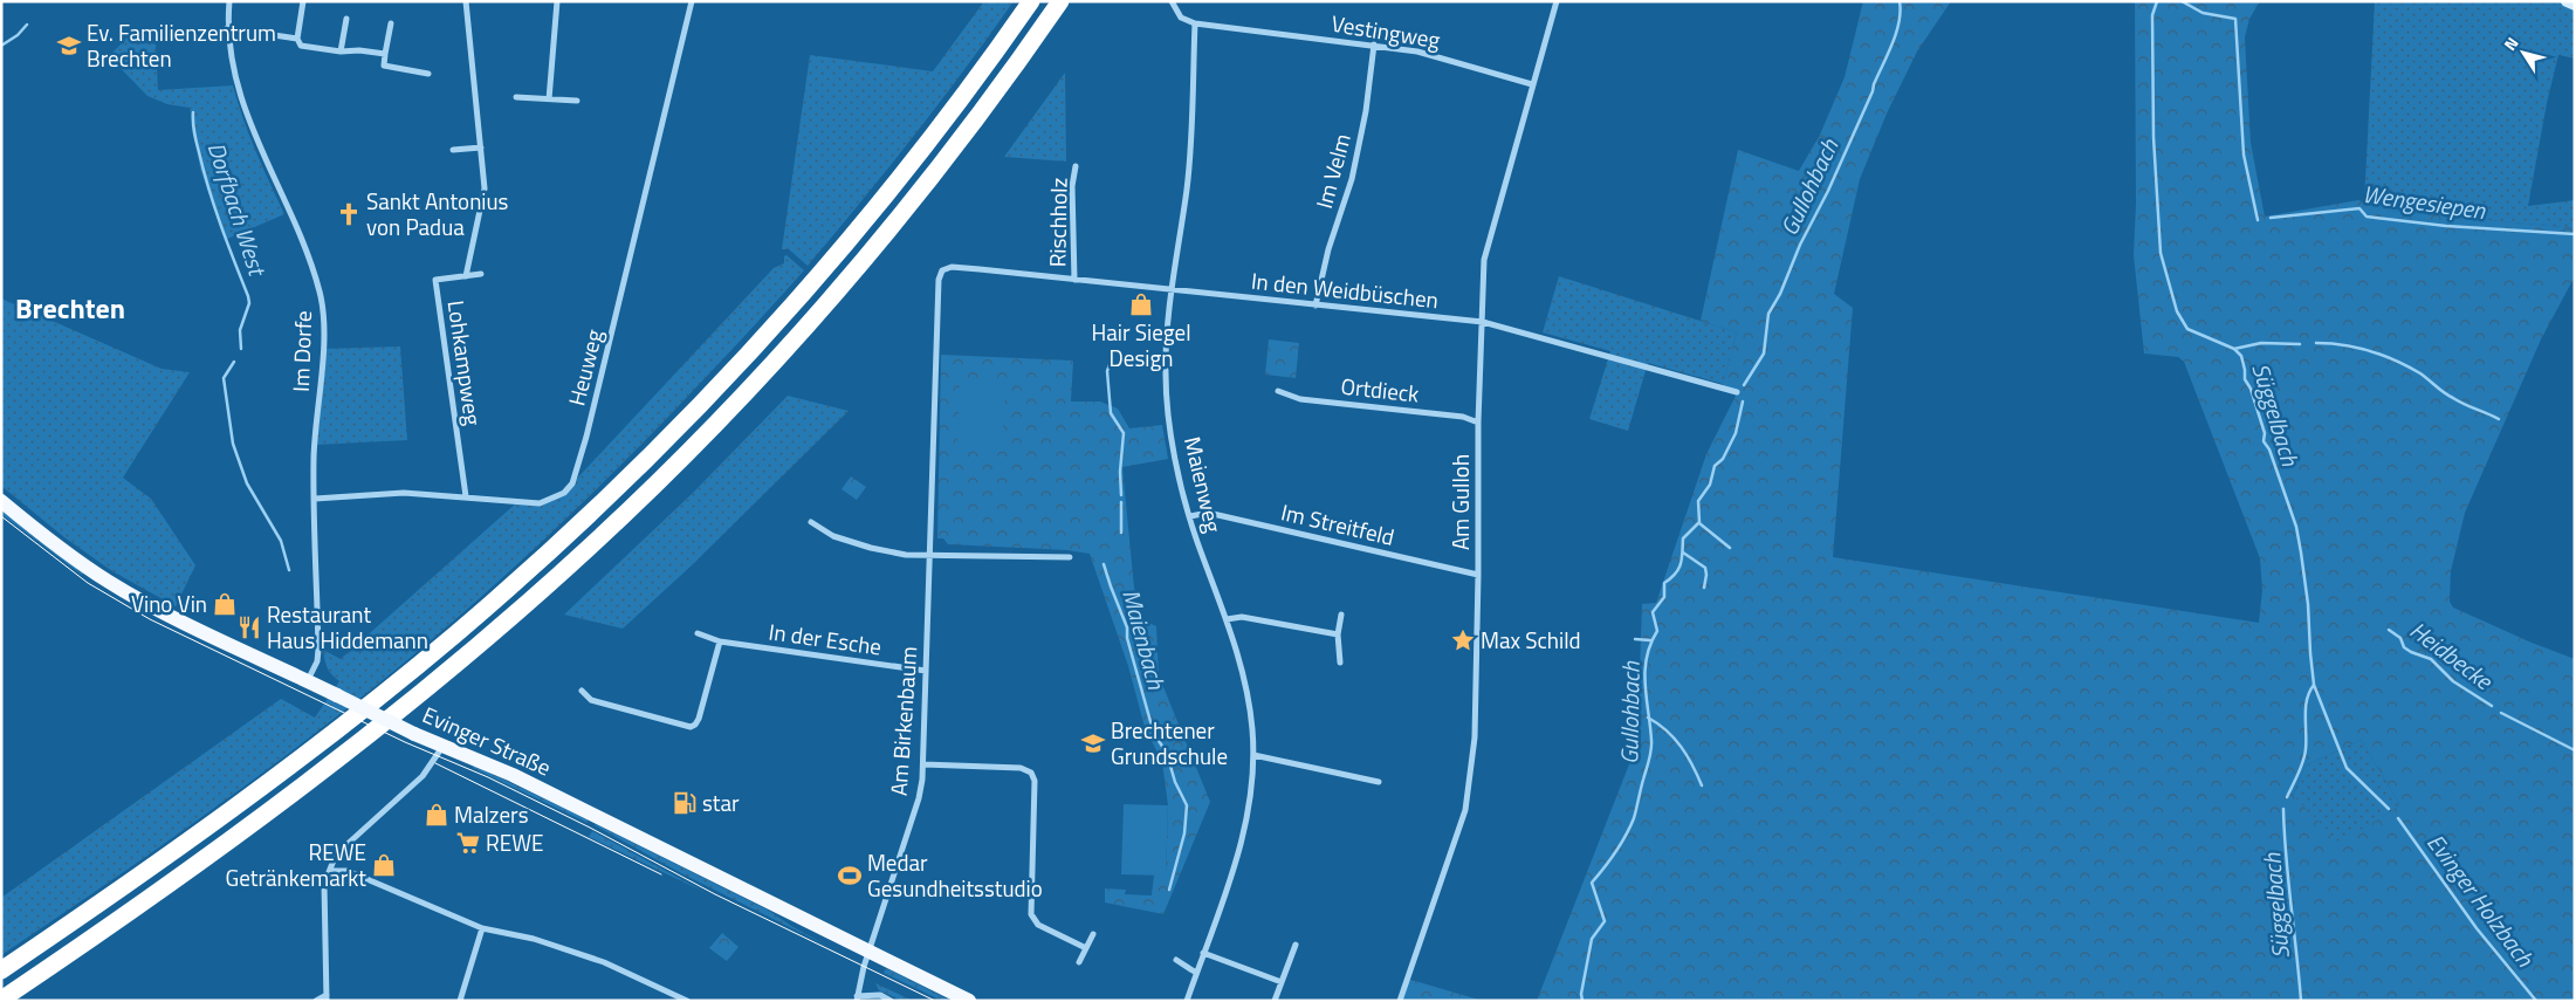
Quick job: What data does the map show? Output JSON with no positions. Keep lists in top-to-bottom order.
{
  "streets": {
    "main road": ["Evinger Straße"],
    "street": [
      "Vestingweg",
      "Im Velm",
      "Rischholz",
      "In den Weidbüschen",
      "Im Dorfe",
      "Lohkampweg",
      "Heuweg",
      "Ortdieck",
      "Maienweg",
      "Am Gulloh",
      "Im Streitfeld",
      "In der Esche",
      "Am Birkenbaum"
    ]
  },
  "crossings": [
    ["Vestingweg", "Im Velm"],
    ["Vestingweg", "Maienweg"],
    ["Vestingweg", "Am Gulloh"],
    ["Im Velm", "In den Weidbüschen"],
    ["Rischholz", "In den Weidbüschen"],
    ["In den Weidbüschen", "Maienweg"],
    ["In den Weidbüschen", "Am Gulloh"],
    ["In den Weidbüschen", "Am Birkenbaum"],
    ["Im Dorfe", "Heuweg"],
    ["Im Dorfe", "Evinger Straße"],
    ["Lohkampweg", "Heuweg"],
    ["Ortdieck", "Am Gulloh"],
    ["Maienweg", "Im Streitfeld"],
    ["Am Gulloh", "Im Streitfeld"],
    ["In der Esche", "Am Birkenbaum"],
    ["Am Birkenbaum", "Evinger Straße"]
  ],
  "districts": ["Brechten"],
  "water": [
    "Gullohbach",
    "Wengesiepen",
    "Dorfbach West",
    "Süggelbach",
    "Maienbach",
    "Heidbecke",
    "Evinger Holzbach"
  ],
  "places": {
    "school or university": ["Ev. Familienzentrum Brechten", "Brechtener Grundschule"],
    "church": ["Sankt Antonius von Padua"],
    "shop": [
      "Hair Siegel Design",
      "Vino Vin",
      "Malzers",
      "REWE Getränkemarkt"
    ],
    "restaurant": ["Restaurant Haus Hiddemann"],
    "place": ["Max Schild"],
    "fuel station": ["star"],
    "supermarket": ["REWE"],
    "sports": ["Medar Gesundheitsstudio"]
  },
  "north": "top left"
}
